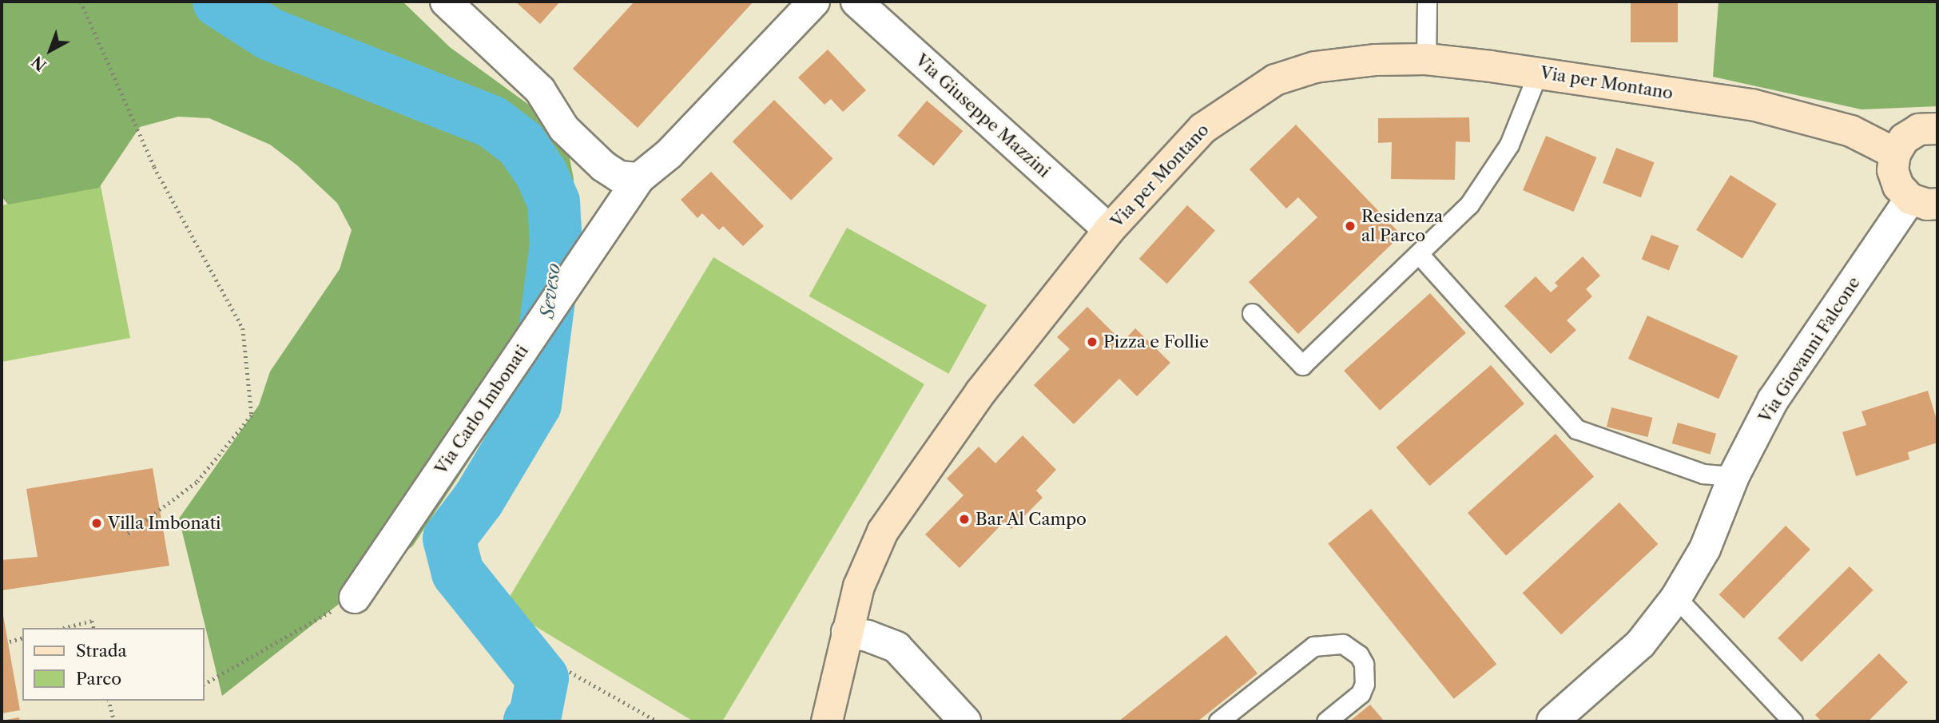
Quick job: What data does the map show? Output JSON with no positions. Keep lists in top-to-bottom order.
{
  "streets": {
    "street": [
      "Via per Montano",
      "Via Giuseppe Mazzini",
      "Via Giovanni Falcone",
      "Via Carlo Imbonati"
    ]
  },
  "crossings": [
    ["Via per Montano", "Via Giuseppe Mazzini"]
  ],
  "water": ["Seveso"],
  "places": [
    "Residenza al Parco",
    "Pizza e Follie",
    "Bar Al Campo",
    "Villa Imbonati"
  ],
  "legend": ["Strada", "Parco"],
  "north": "bottom left"
}
